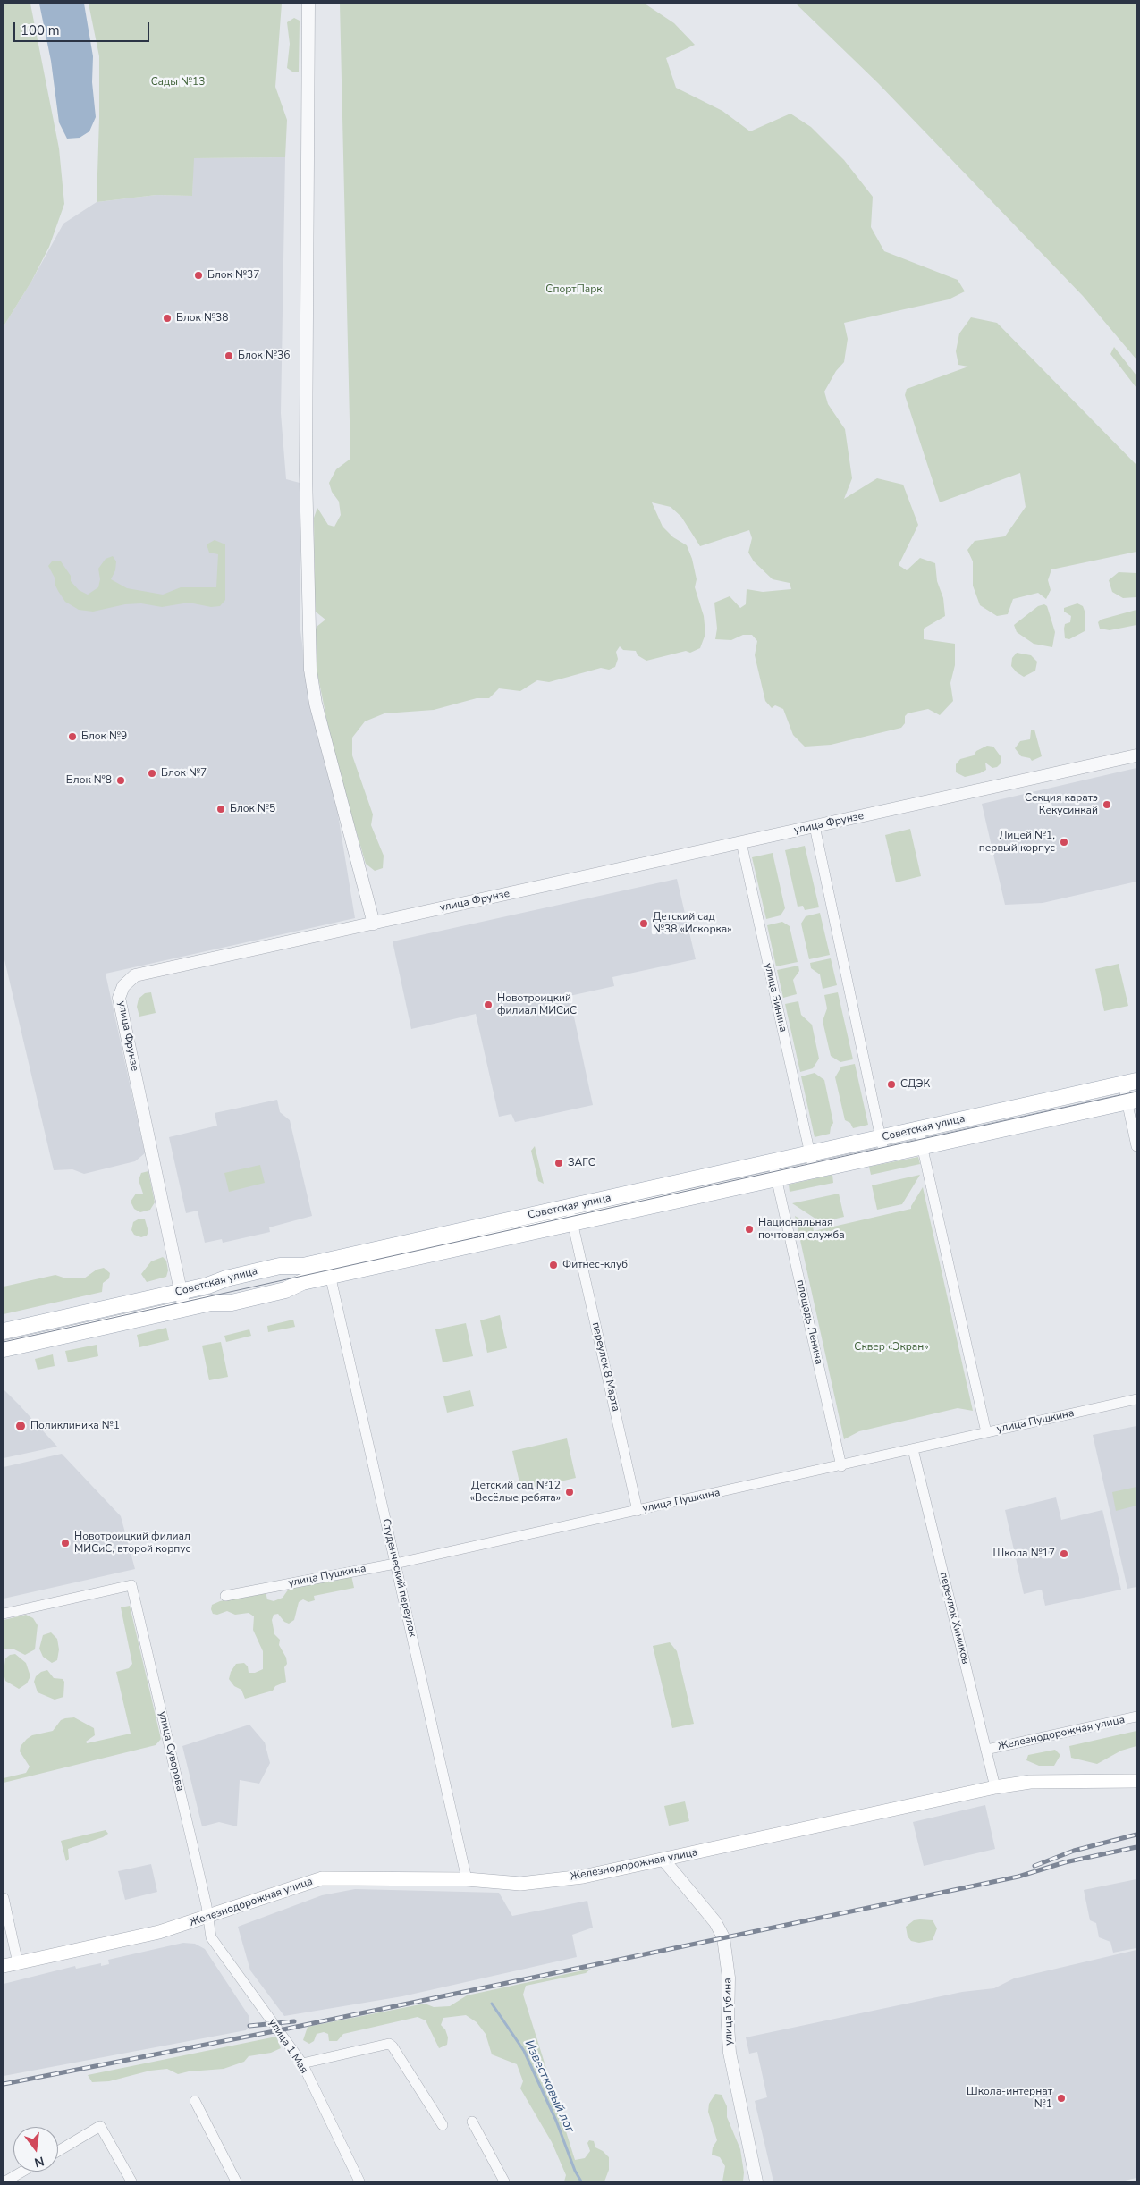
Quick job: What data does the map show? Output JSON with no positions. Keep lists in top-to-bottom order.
{
  "streets": {
    "main road": ["Советская улица", "Железнодорожная улица"],
    "street": [
      "улица Фрунзе",
      "улица Зинина",
      "площадь Ленина",
      "переулок 8 Марта",
      "улица Пушкина",
      "Студенческий переулок",
      "переулок Химиков",
      "улица Суворова",
      "улица Губина",
      "улица 1 Мая"
    ]
  },
  "crossings": [
    ["улица Фрунзе", "улица Зинина"],
    ["улица Фрунзе", "Советская улица"],
    ["улица Зинина", "Советская улица"],
    ["Советская улица", "площадь Ленина"],
    ["Советская улица", "переулок 8 Марта"],
    ["Советская улица", "Студенческий переулок"],
    ["площадь Ленина", "улица Пушкина"],
    ["переулок 8 Марта", "улица Пушкина"],
    ["улица Пушкина", "Студенческий переулок"],
    ["улица Пушкина", "переулок Химиков"],
    ["Студенческий переулок", "Железнодорожная улица"],
    ["переулок Химиков", "Железнодорожная улица"],
    ["Железнодорожная улица", "улица Суворова"],
    ["Железнодорожная улица", "улица Губина"],
    ["Железнодорожная улица", "улица 1 Мая"],
    ["улица Суворова", "улица 1 Мая"]
  ],
  "water": ["Известковый лог"],
  "parks": ["Сады №13", "СпортПарк", "Сквер «Экран»"],
  "places": [
    "Блок №37",
    "Блок №38",
    "Блок №36",
    "Блок №9",
    "Блок №7",
    "Блок №8",
    "Секция каратэ Кёкусинкай",
    "Блок №5",
    "Лицей №1, первый корпус",
    "Детский сад №38 «Искорка»",
    "Новотроицкий филиал МИСиС",
    "СДЭК",
    "ЗАГС",
    "Национальная почтовая служба",
    "Фитнес-клуб",
    "Поликлиника №1",
    "Детский сад №12 «Весёлые ребята»",
    "Новотроицкий филиал МИСиС, второй корпус",
    "Школа №17",
    "Школа-интернат №1"
  ],
  "scale_bar": "100 m",
  "north": "bottom"
}
